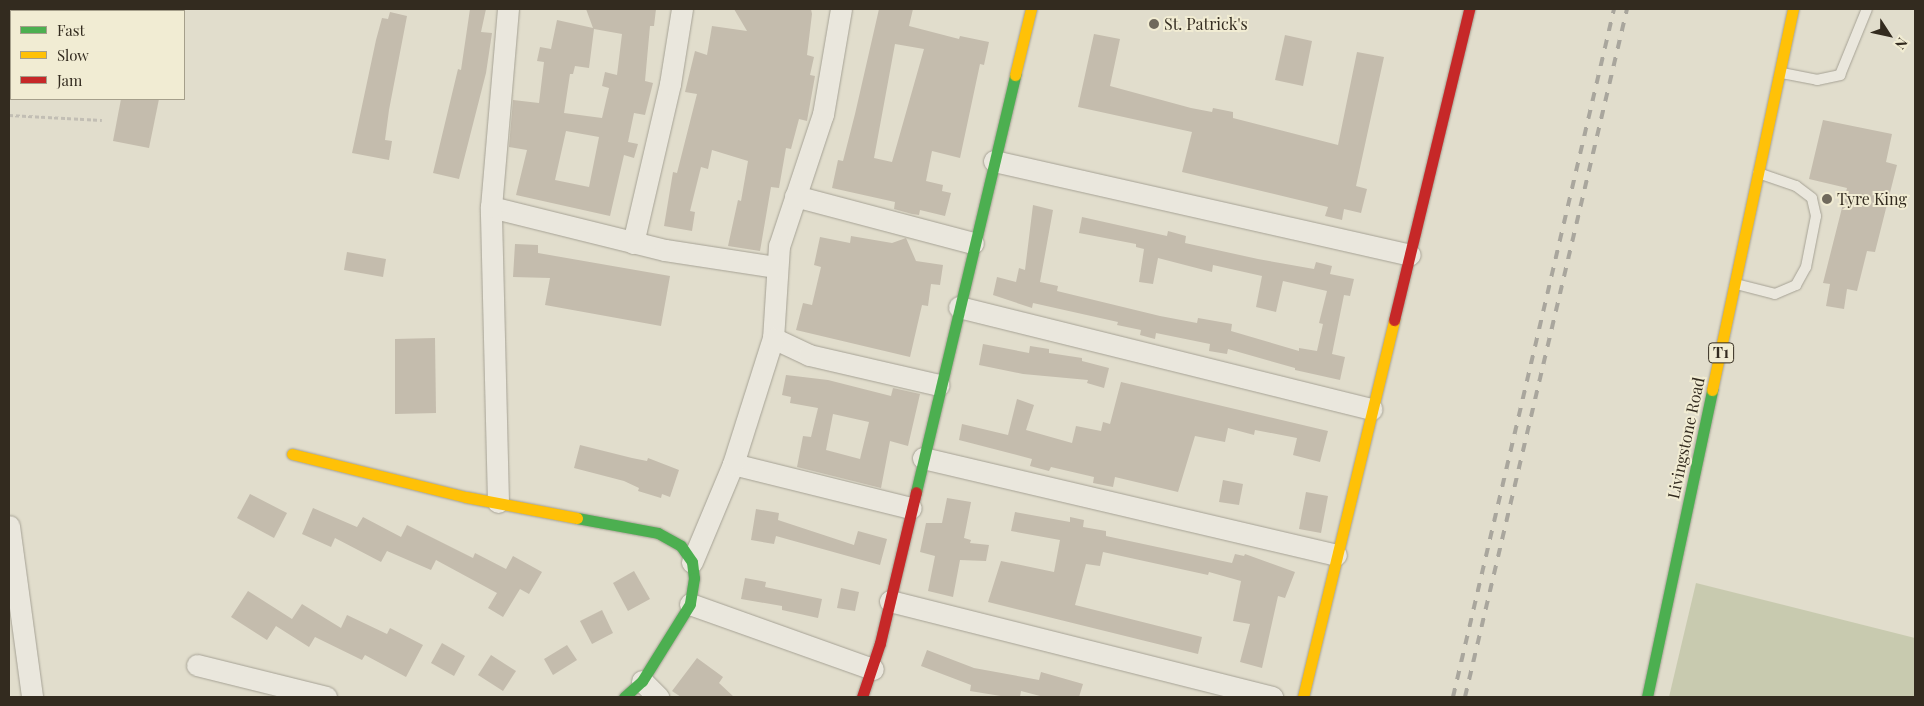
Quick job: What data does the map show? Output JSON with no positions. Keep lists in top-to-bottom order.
{
  "streets": {
    "main road": ["T1", "Livingstone Road"]
  },
  "places": ["St. Patrick's", "Tyre King"],
  "legend": ["Fast", "Slow", "Jam"],
  "north": "bottom right"
}
